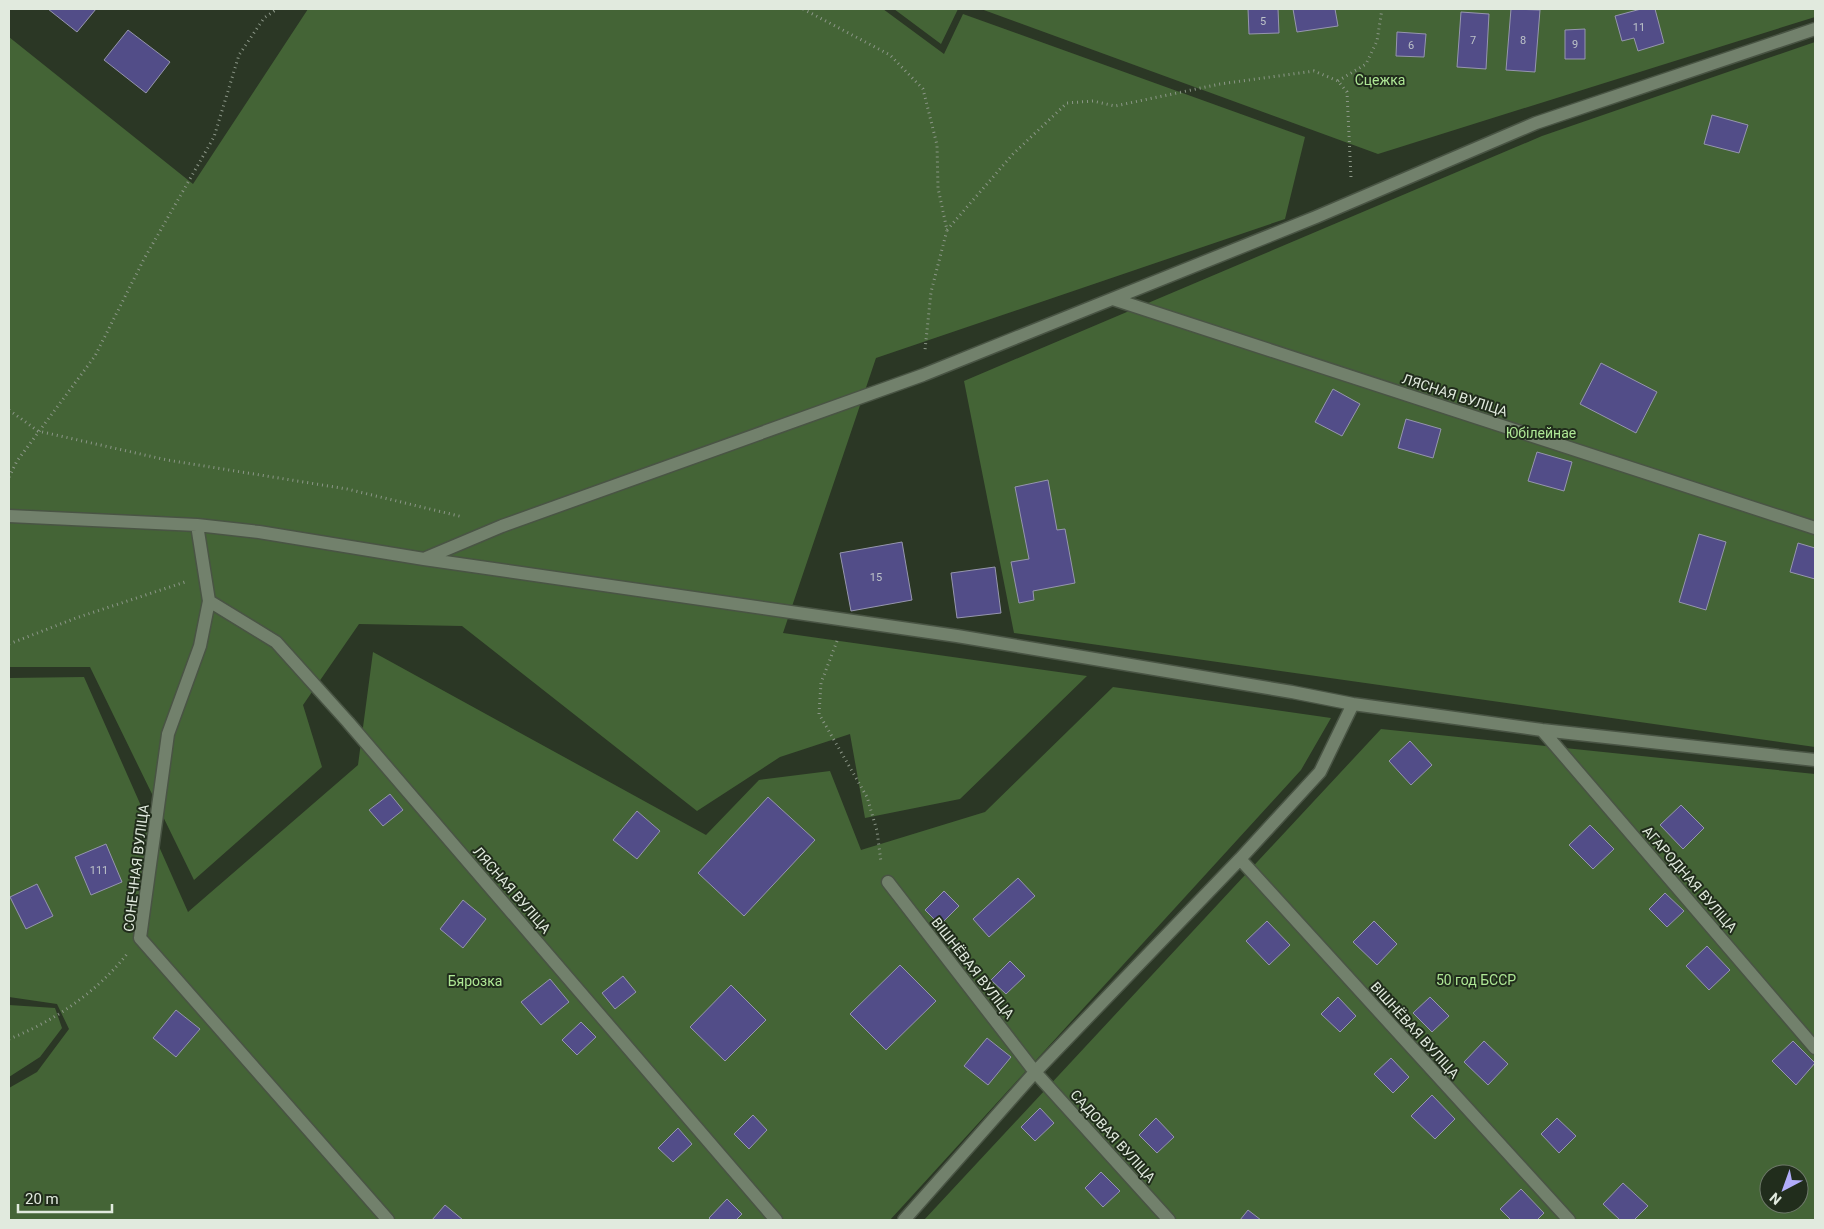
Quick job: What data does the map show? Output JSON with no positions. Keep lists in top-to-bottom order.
{
  "streets": {
    "street": [
      "ЛЯСНАЯ ВУЛІЦА",
      "СОНЕЧНАЯ ВУЛІЦА",
      "АГАРОДНАЯ ВУЛІЦА",
      "ВІШНЁВАЯ ВУЛІЦА",
      "САДОВАЯ ВУЛІЦА"
    ]
  },
  "crossings": [
    ["ЛЯСНАЯ ВУЛІЦА", "СОНЕЧНАЯ ВУЛІЦА"],
    ["ВІШНЁВАЯ ВУЛІЦА", "САДОВАЯ ВУЛІЦА"]
  ],
  "parks": [
    "Сцежка",
    "Юбілейнае",
    "50 год БССР",
    "Бярозка"
  ],
  "house_numbers": [
    "5",
    "11",
    "7",
    "8",
    "9",
    "6",
    "15",
    "111"
  ],
  "scale_bar": "20 m",
  "north": "bottom left"
}
